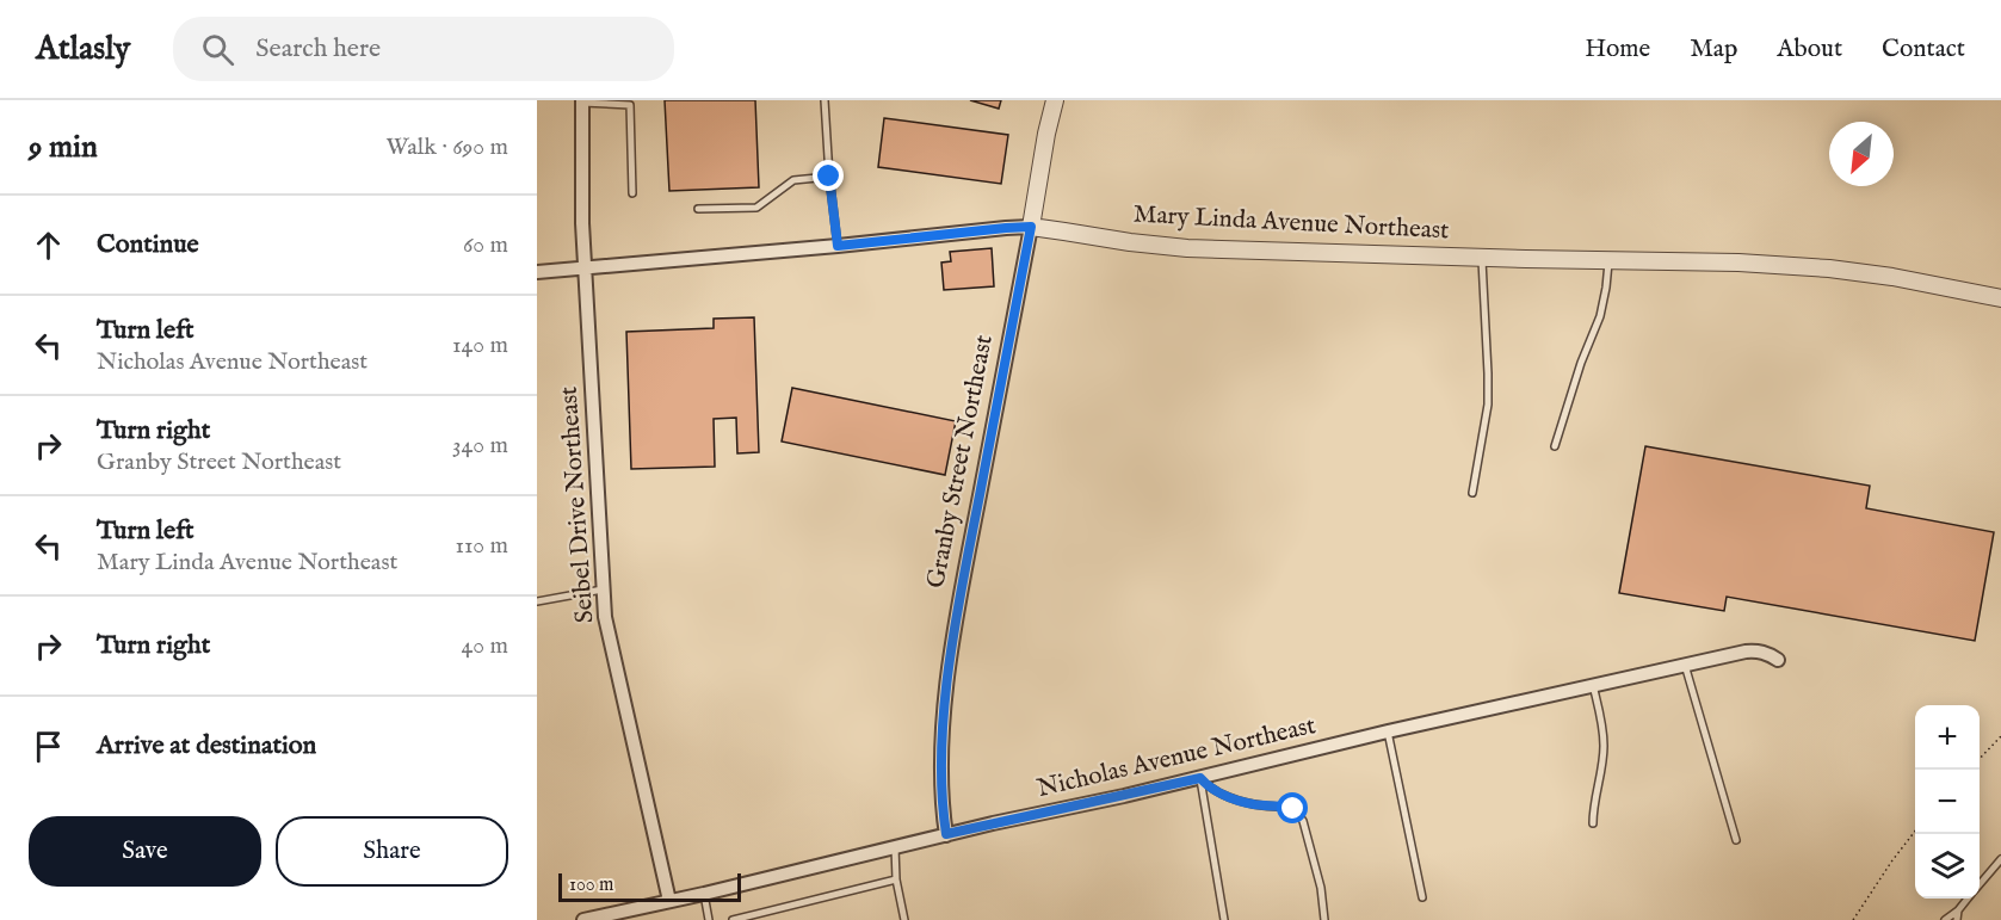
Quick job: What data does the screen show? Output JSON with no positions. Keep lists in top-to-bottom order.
{
  "streets": {
    "street": [
      "Mary Linda Avenue Northeast",
      "Granby Street Northeast",
      "Seibel Drive Northeast",
      "Nicholas Avenue Northeast"
    ]
  },
  "crossings": [
    ["Mary Linda Avenue Northeast", "Granby Street Northeast"],
    ["Mary Linda Avenue Northeast", "Seibel Drive Northeast"],
    ["Granby Street Northeast", "Nicholas Avenue Northeast"],
    ["Seibel Drive Northeast", "Nicholas Avenue Northeast"]
  ],
  "scale_bar": "100 m",
  "north": "bottom left",
  "page": {
    "header": "Atlasly",
    "search": "Search here",
    "nav": [
      "Home",
      "Map",
      "About",
      "Contact"
    ],
    "heading": ["9 min", "Walk · 690 m"],
    "list": [
      ["Continue", "60 m"],
      ["Turn left", "Nicholas Avenue Northeast", "140 m"],
      ["Turn right", "Granby Street Northeast", "340 m"],
      ["Turn left", "Mary Linda Avenue Northeast", "110 m"],
      ["Turn right", "40 m"],
      "Arrive at destination"
    ],
    "map_buttons": ["+", "−"],
    "buttons": ["Save", "Share"],
    "scale": "100 m"
  }
}
